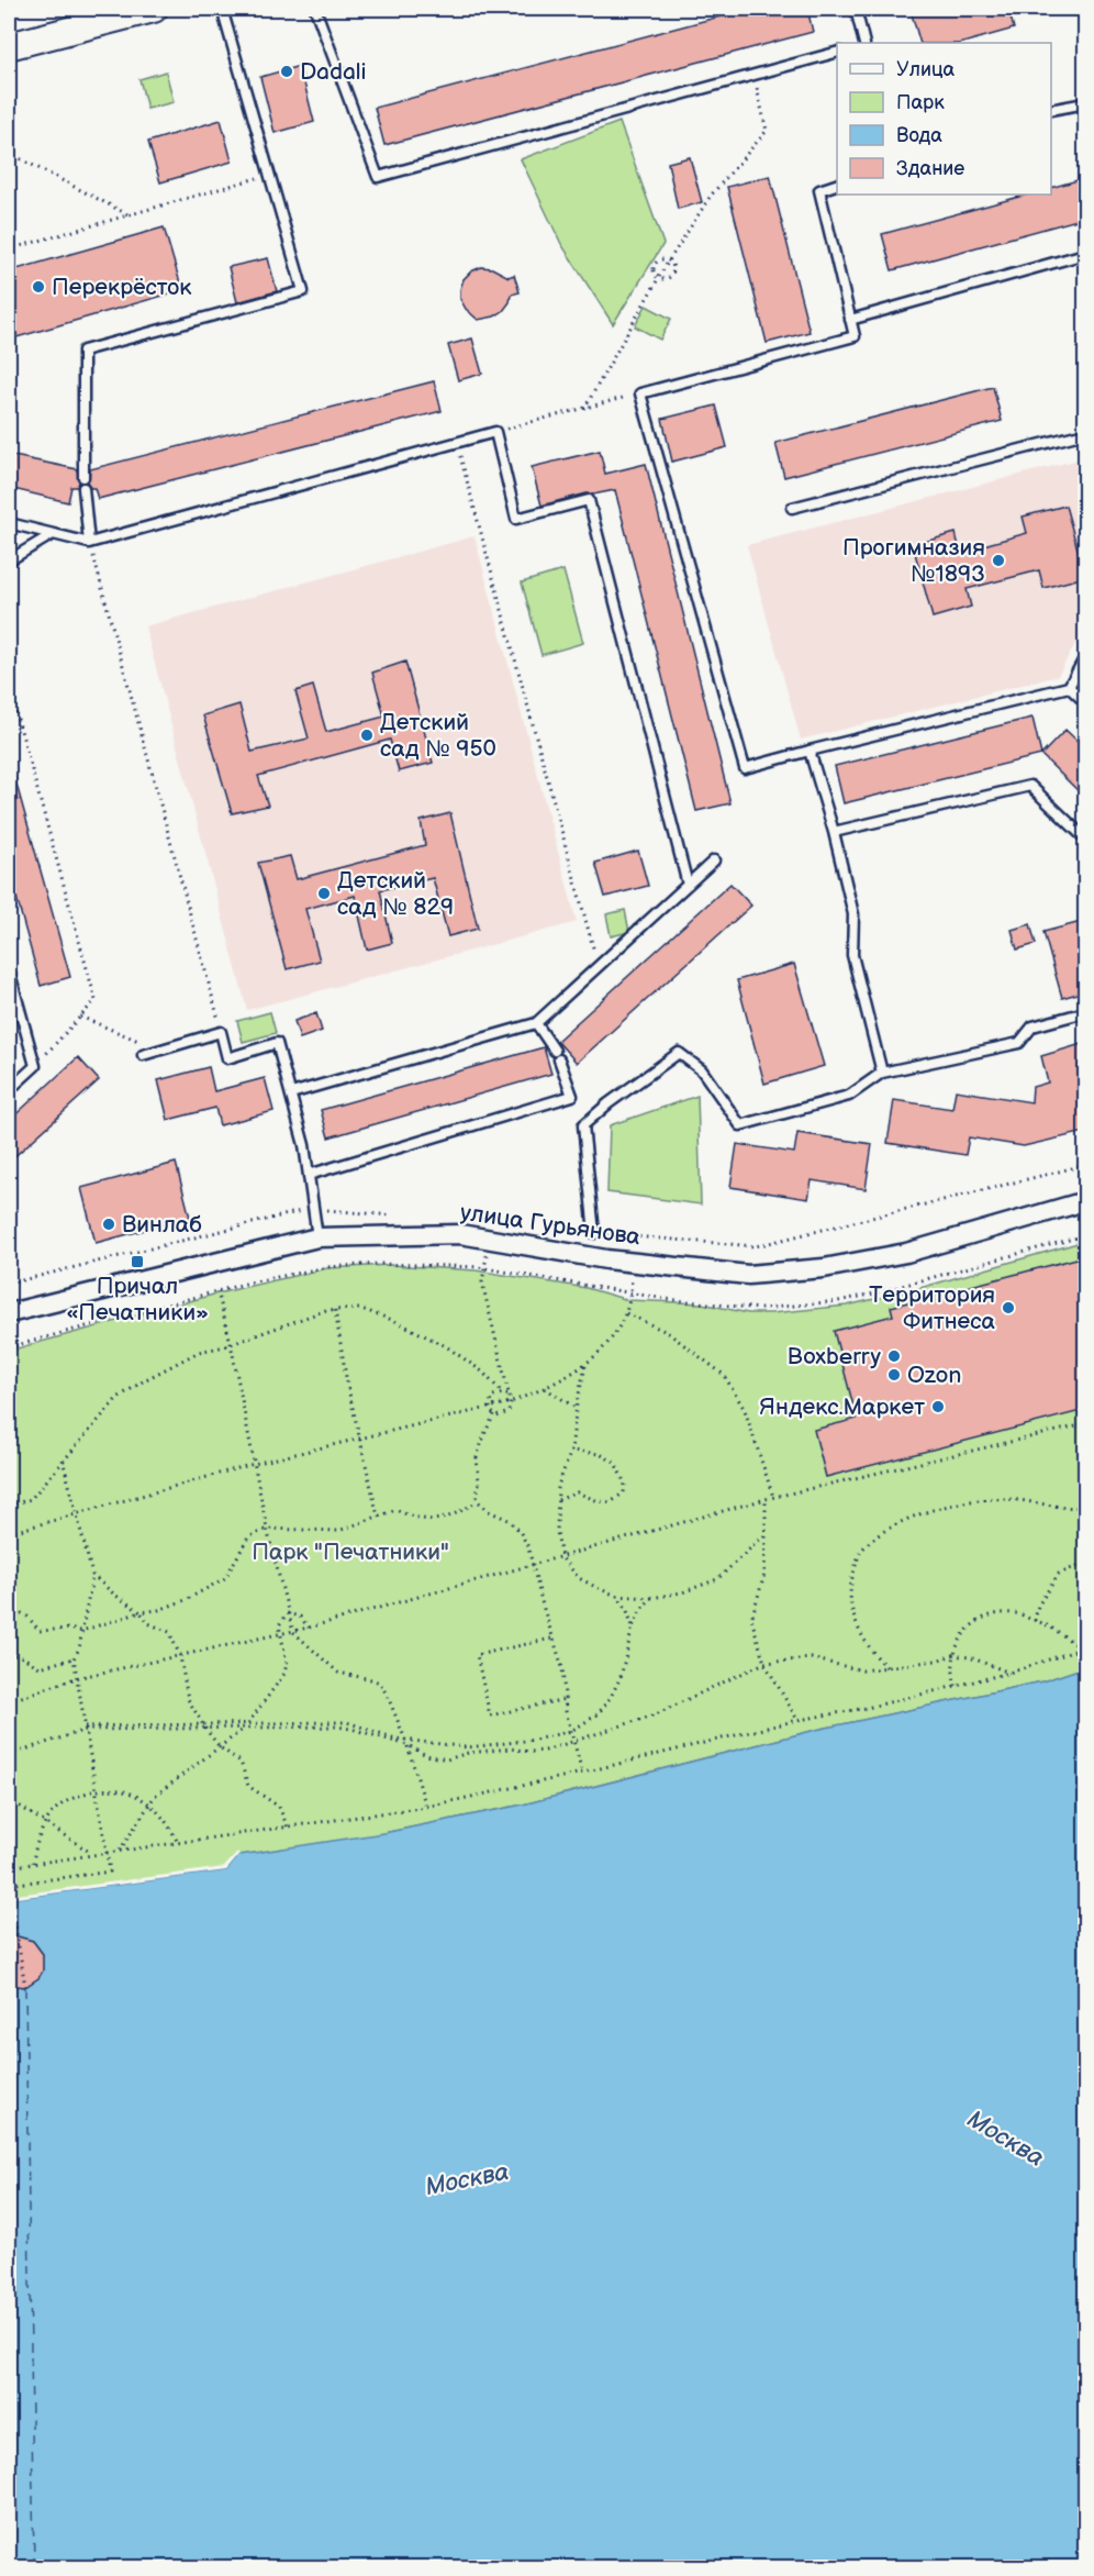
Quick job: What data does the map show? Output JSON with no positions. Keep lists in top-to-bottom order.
{
  "streets": {
    "street": ["улица Гурьянова"]
  },
  "water": ["Москва"],
  "parks": ["Парк \"Печатники\""],
  "places": {
    "other": [
      "Dadali",
      "Перекрёсток",
      "Прогимназия №1893",
      "Детский сад № 950",
      "Детский сад № 829",
      "Винлаб",
      "Территория Фитнеса",
      "Boxberry",
      "Ozon",
      "Яндекс.Маркет"
    ],
    "transit": ["Причал «Печатники»"]
  },
  "legend": [
    "Улица",
    "Парк",
    "Вода",
    "Здание"
  ]
}
